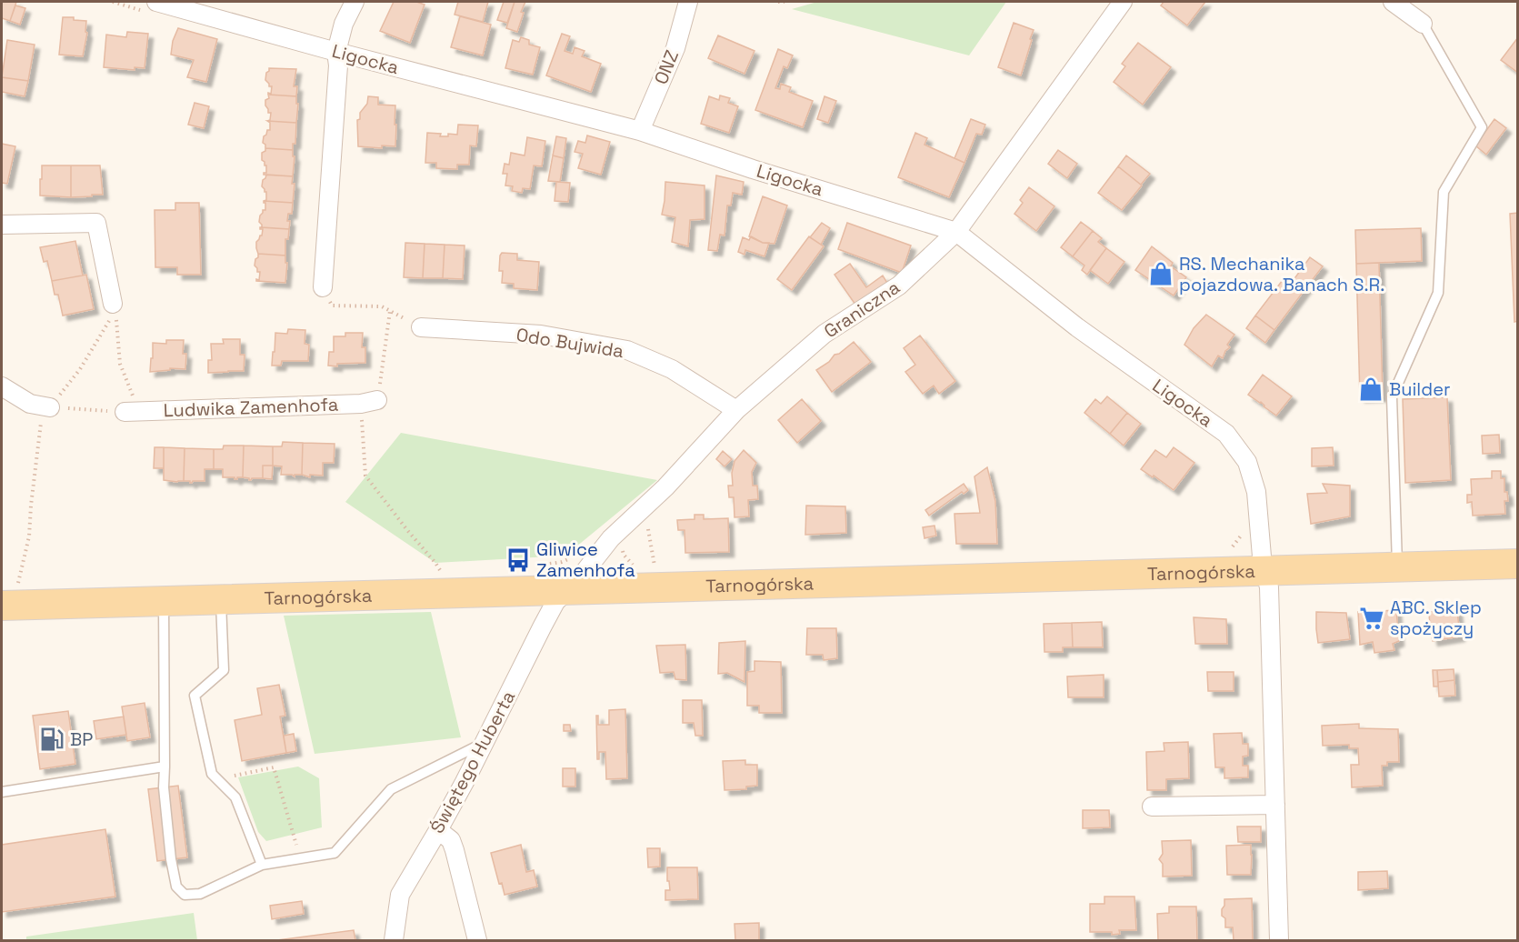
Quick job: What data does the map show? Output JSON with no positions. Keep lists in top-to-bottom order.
{
  "streets": {
    "main road": ["Tarnogórska"],
    "street": [
      "Ligocka",
      "ONZ",
      "Graniczna",
      "Odo Bujwida",
      "Ludwika Zamenhofa",
      "Świętego Huberta"
    ]
  },
  "crossings": [
    ["Ligocka", "ONZ"],
    ["Ligocka", "Graniczna"],
    ["Ligocka", "Tarnogórska"],
    ["Graniczna", "Odo Bujwida"],
    ["Graniczna", "Tarnogórska"],
    ["Graniczna", "Świętego Huberta"],
    ["Tarnogórska", "Świętego Huberta"]
  ],
  "places": {
    "shop": ["RS. Mechanika pojazdowa. Banach S.R.", "Builder"],
    "bus stop": ["Gliwice Zamenhofa"],
    "supermarket": ["ABC. Sklep spożyczy"],
    "fuel station": ["BP"]
  }
}
